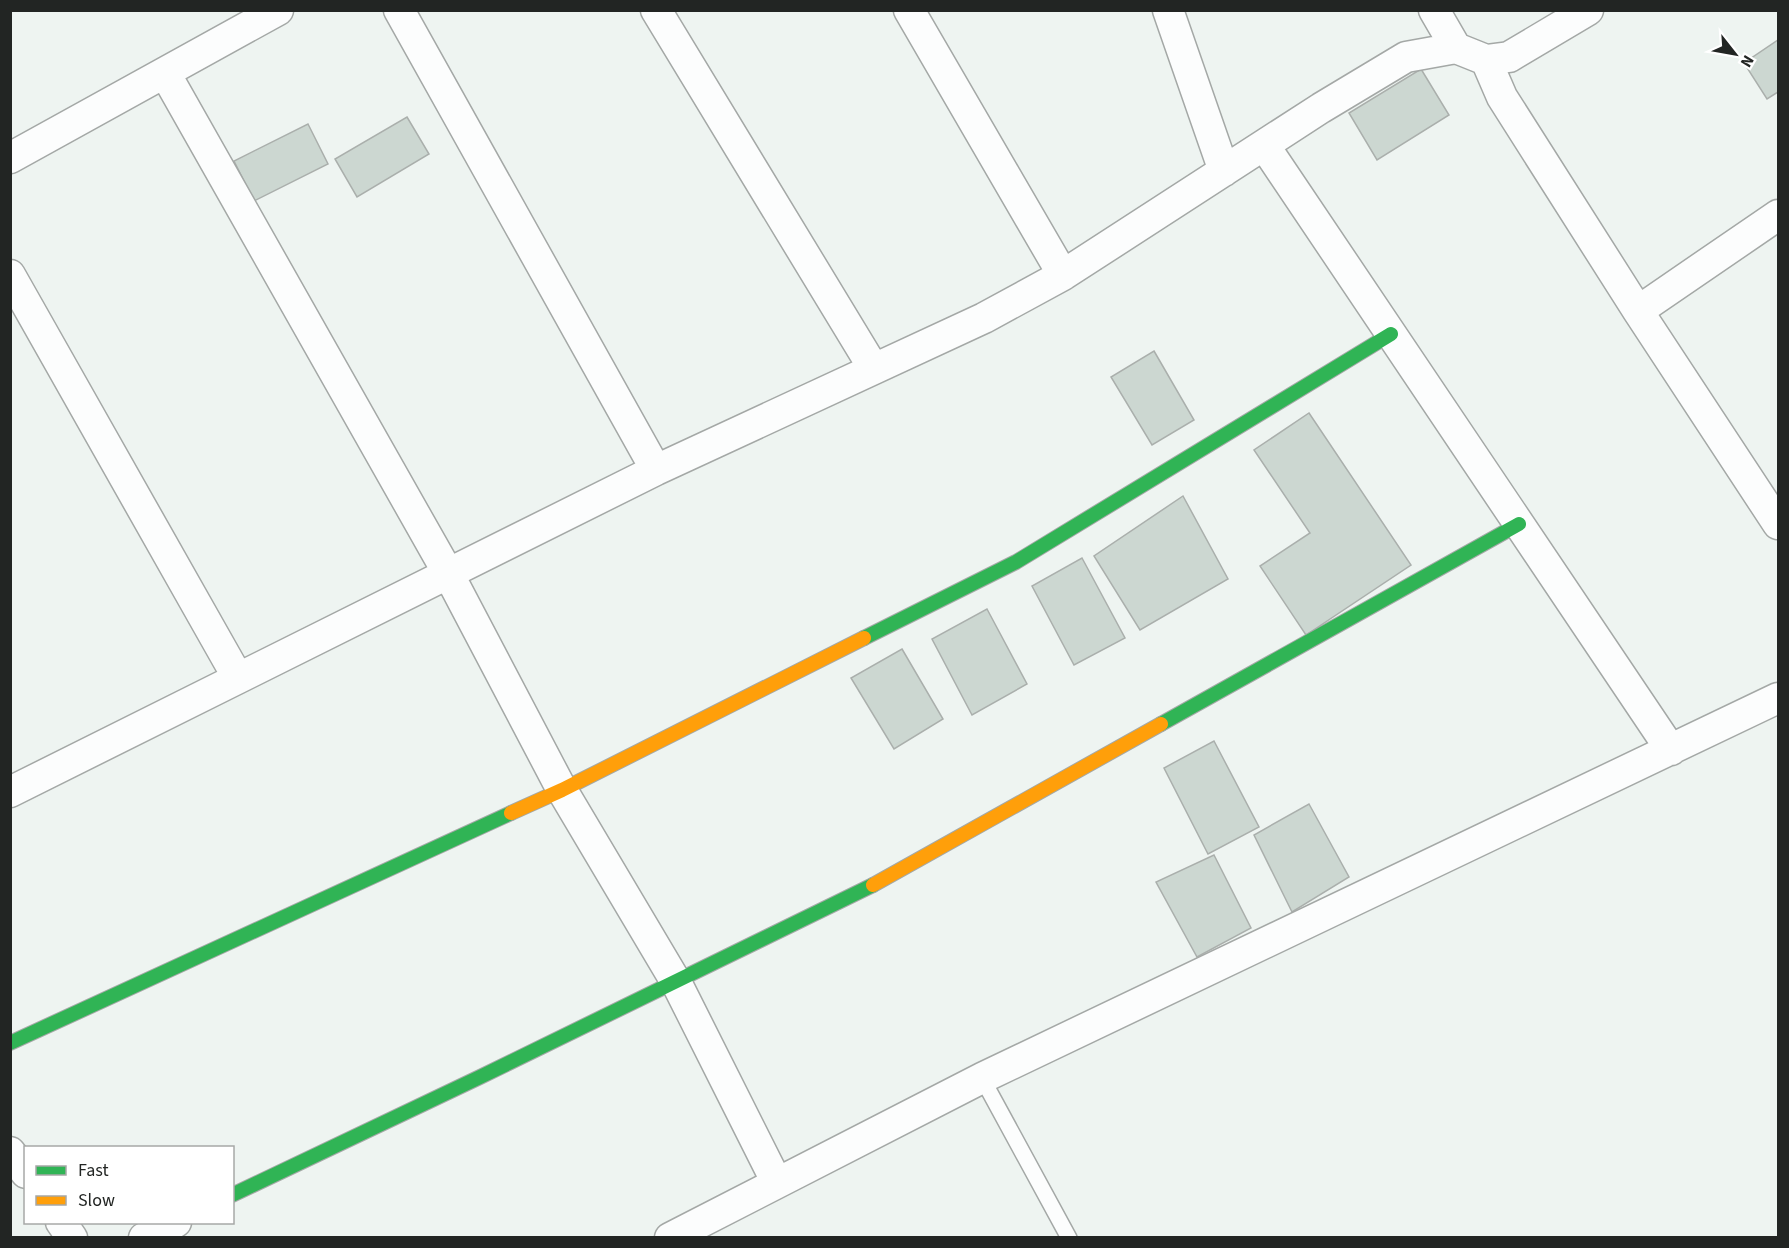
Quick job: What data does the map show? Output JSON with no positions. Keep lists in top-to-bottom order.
{
  "legend": ["Fast", "Slow"],
  "north": "bottom right"
}
